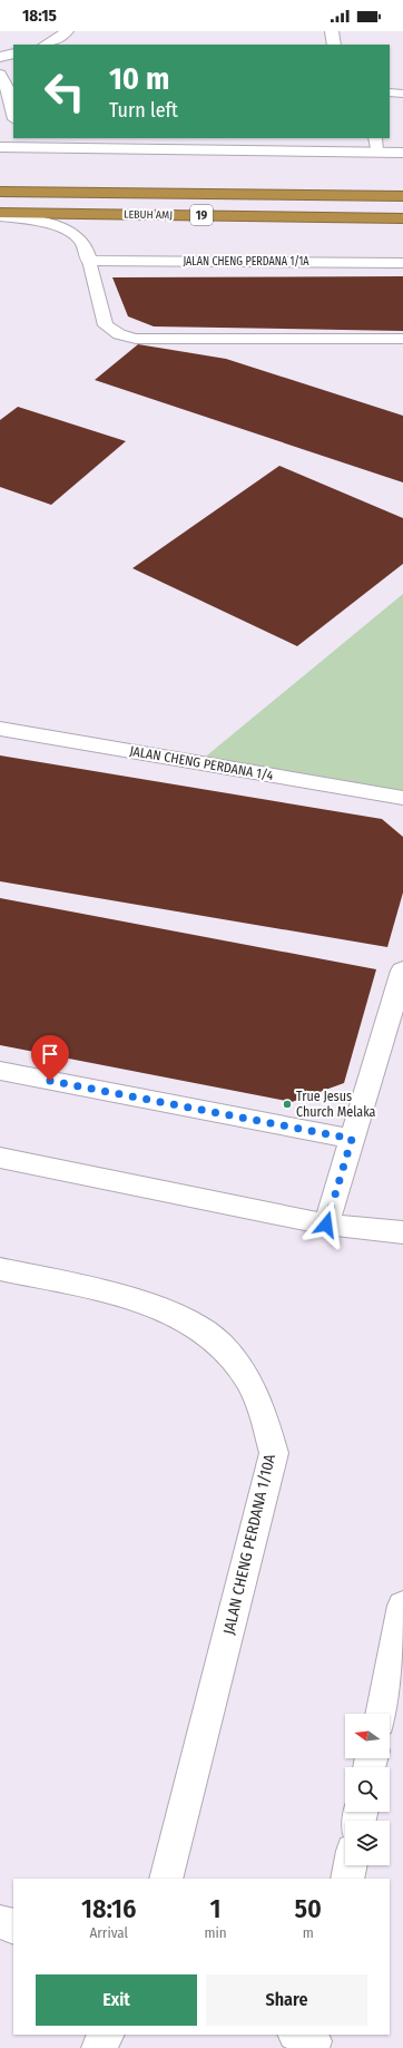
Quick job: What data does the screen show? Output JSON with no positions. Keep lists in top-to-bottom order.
{
  "streets": {
    "highway": ["LEBUH AMJ", "19"],
    "street": ["JALAN CHENG PERDANA 1/1A", "JALAN CHENG PERDANA 1/4", "JALAN CHENG PERDANA 1/10A"]
  },
  "places": ["True Jesus Church Melaka"],
  "north": "left",
  "page": {
    "status": "18:15",
    "turn": ["10 m", "Turn left"],
    "eta": [
      "18:16",
      "Arrival",
      "1",
      "min",
      "50",
      "m"
    ],
    "buttons": ["Exit", "Share"]
  }
}
